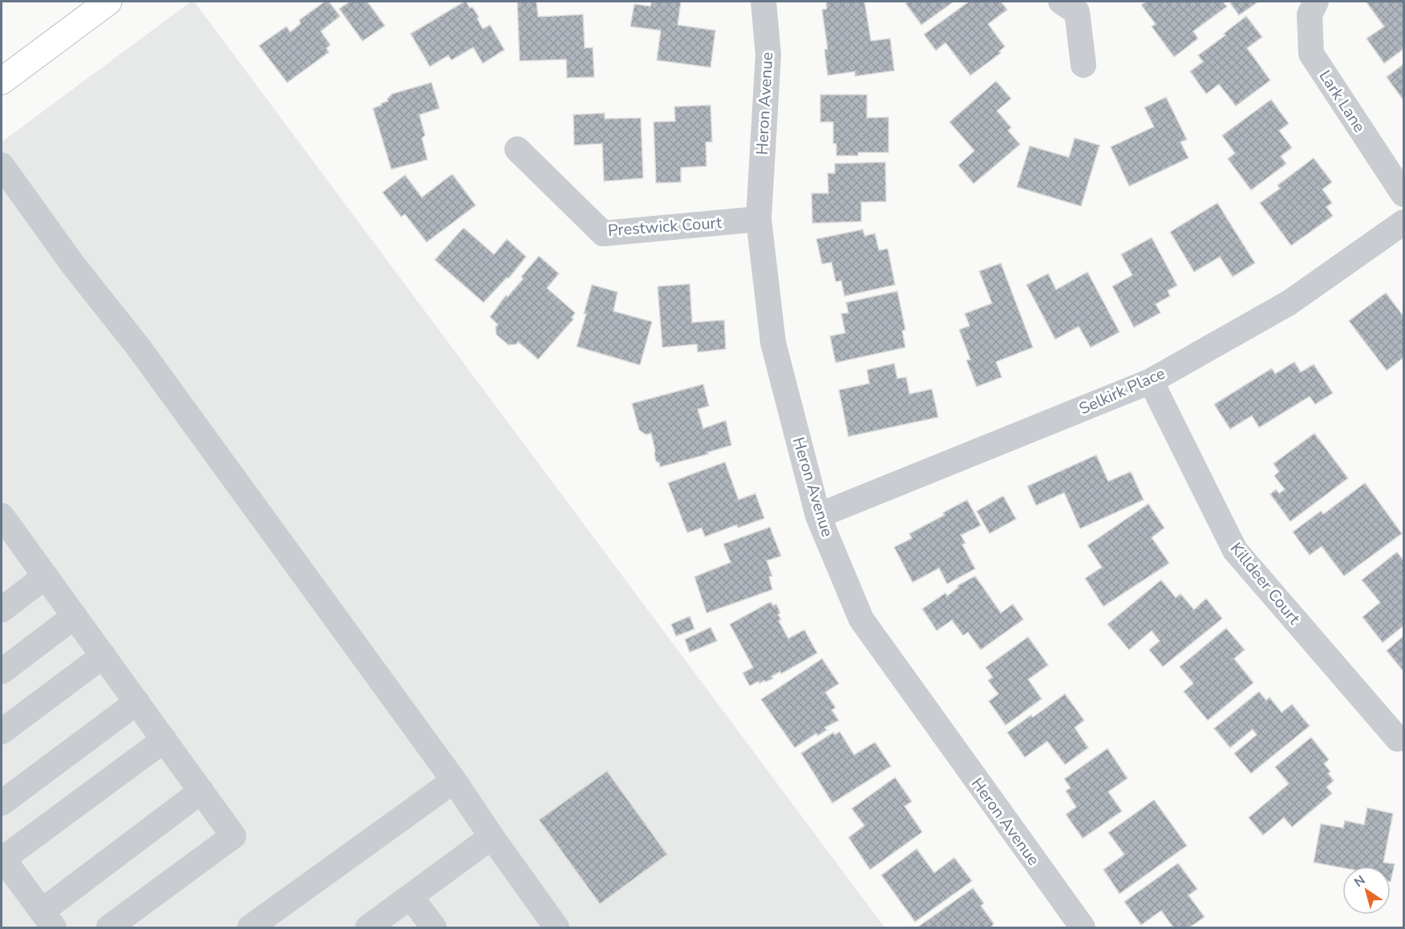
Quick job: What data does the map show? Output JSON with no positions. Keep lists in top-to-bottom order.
{
  "streets": {
    "street": [
      "Lark Lane",
      "Heron Avenue",
      "Prestwick Court",
      "Selkirk Place",
      "Killdeer Court"
    ]
  },
  "crossings": [
    ["Heron Avenue", "Prestwick Court"],
    ["Heron Avenue", "Selkirk Place"],
    ["Selkirk Place", "Killdeer Court"]
  ],
  "north": "top left"
}
